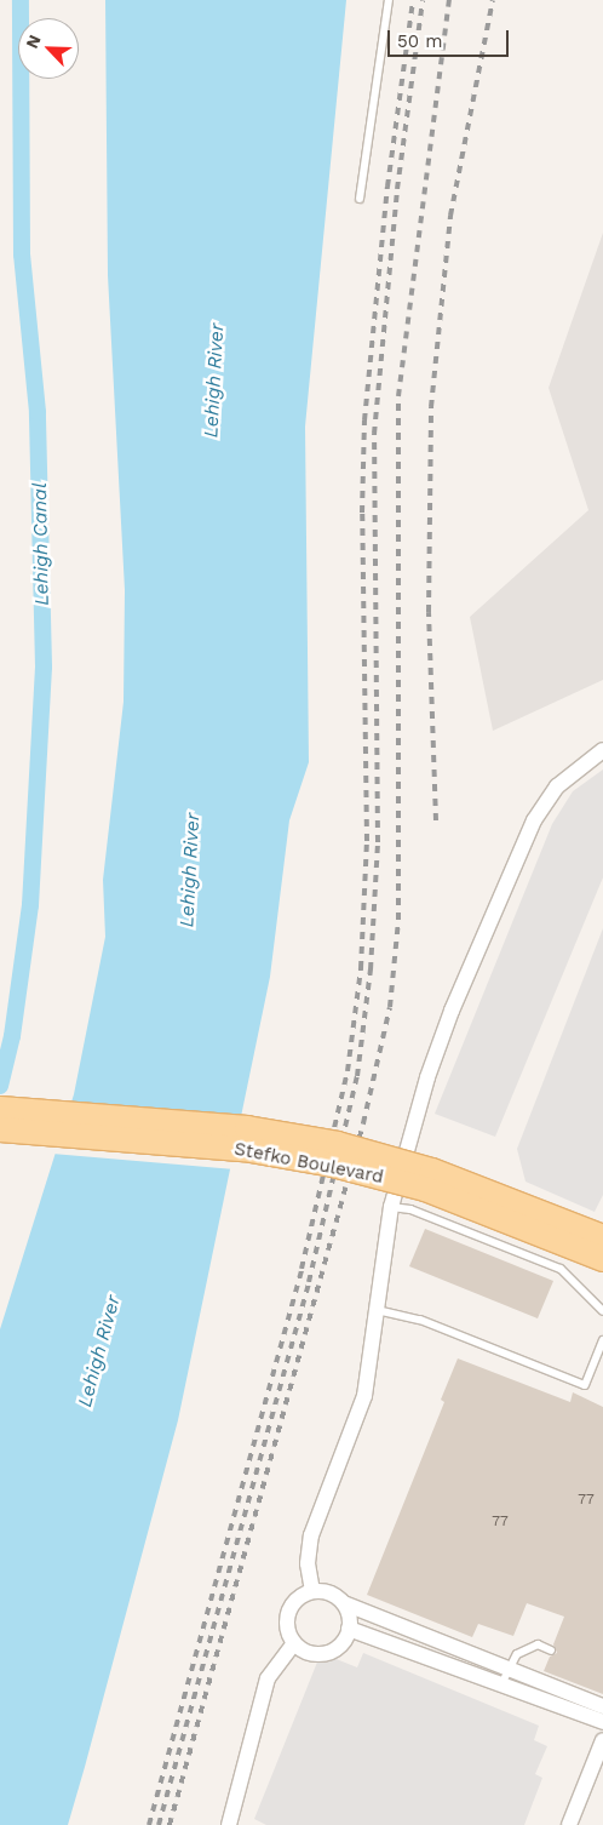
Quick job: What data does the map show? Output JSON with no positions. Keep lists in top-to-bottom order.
{
  "streets": {
    "main road": ["Stefko Boulevard"]
  },
  "water": ["Lehigh River", "Lehigh Canal"],
  "house_numbers": ["77", "77"],
  "scale_bar": "50 m",
  "north": "top left"
}
